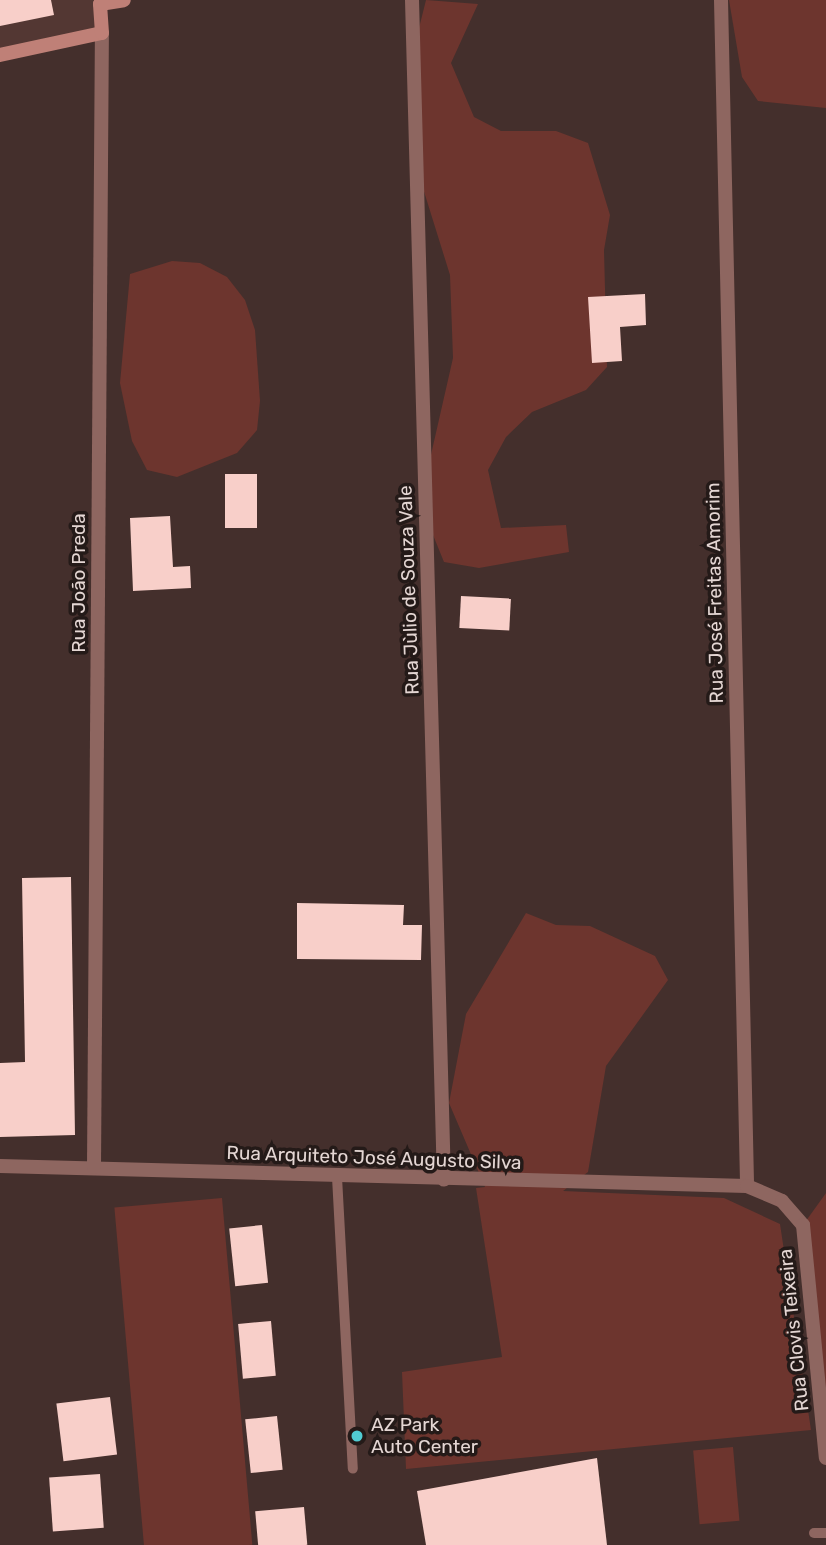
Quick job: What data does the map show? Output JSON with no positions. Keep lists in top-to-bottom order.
{
  "streets": {
    "street": [
      "Rua João Preda",
      "Rua Jùlio de Souza Vale",
      "Rua José Freitas Amorim",
      "Rua Arquiteto José Augusto Silva",
      "Rua Clovis Teixeira"
    ]
  },
  "crossings": [
    ["Rua João Preda", "Rua Arquiteto José Augusto Silva"],
    ["Rua Jùlio de Souza Vale", "Rua Arquiteto José Augusto Silva"],
    ["Rua José Freitas Amorim", "Rua Arquiteto José Augusto Silva"],
    ["Rua José Freitas Amorim", "Rua Clovis Teixeira"],
    ["Rua Arquiteto José Augusto Silva", "Rua Clovis Teixeira"]
  ],
  "places": ["AZ Park Auto Center"]
}
